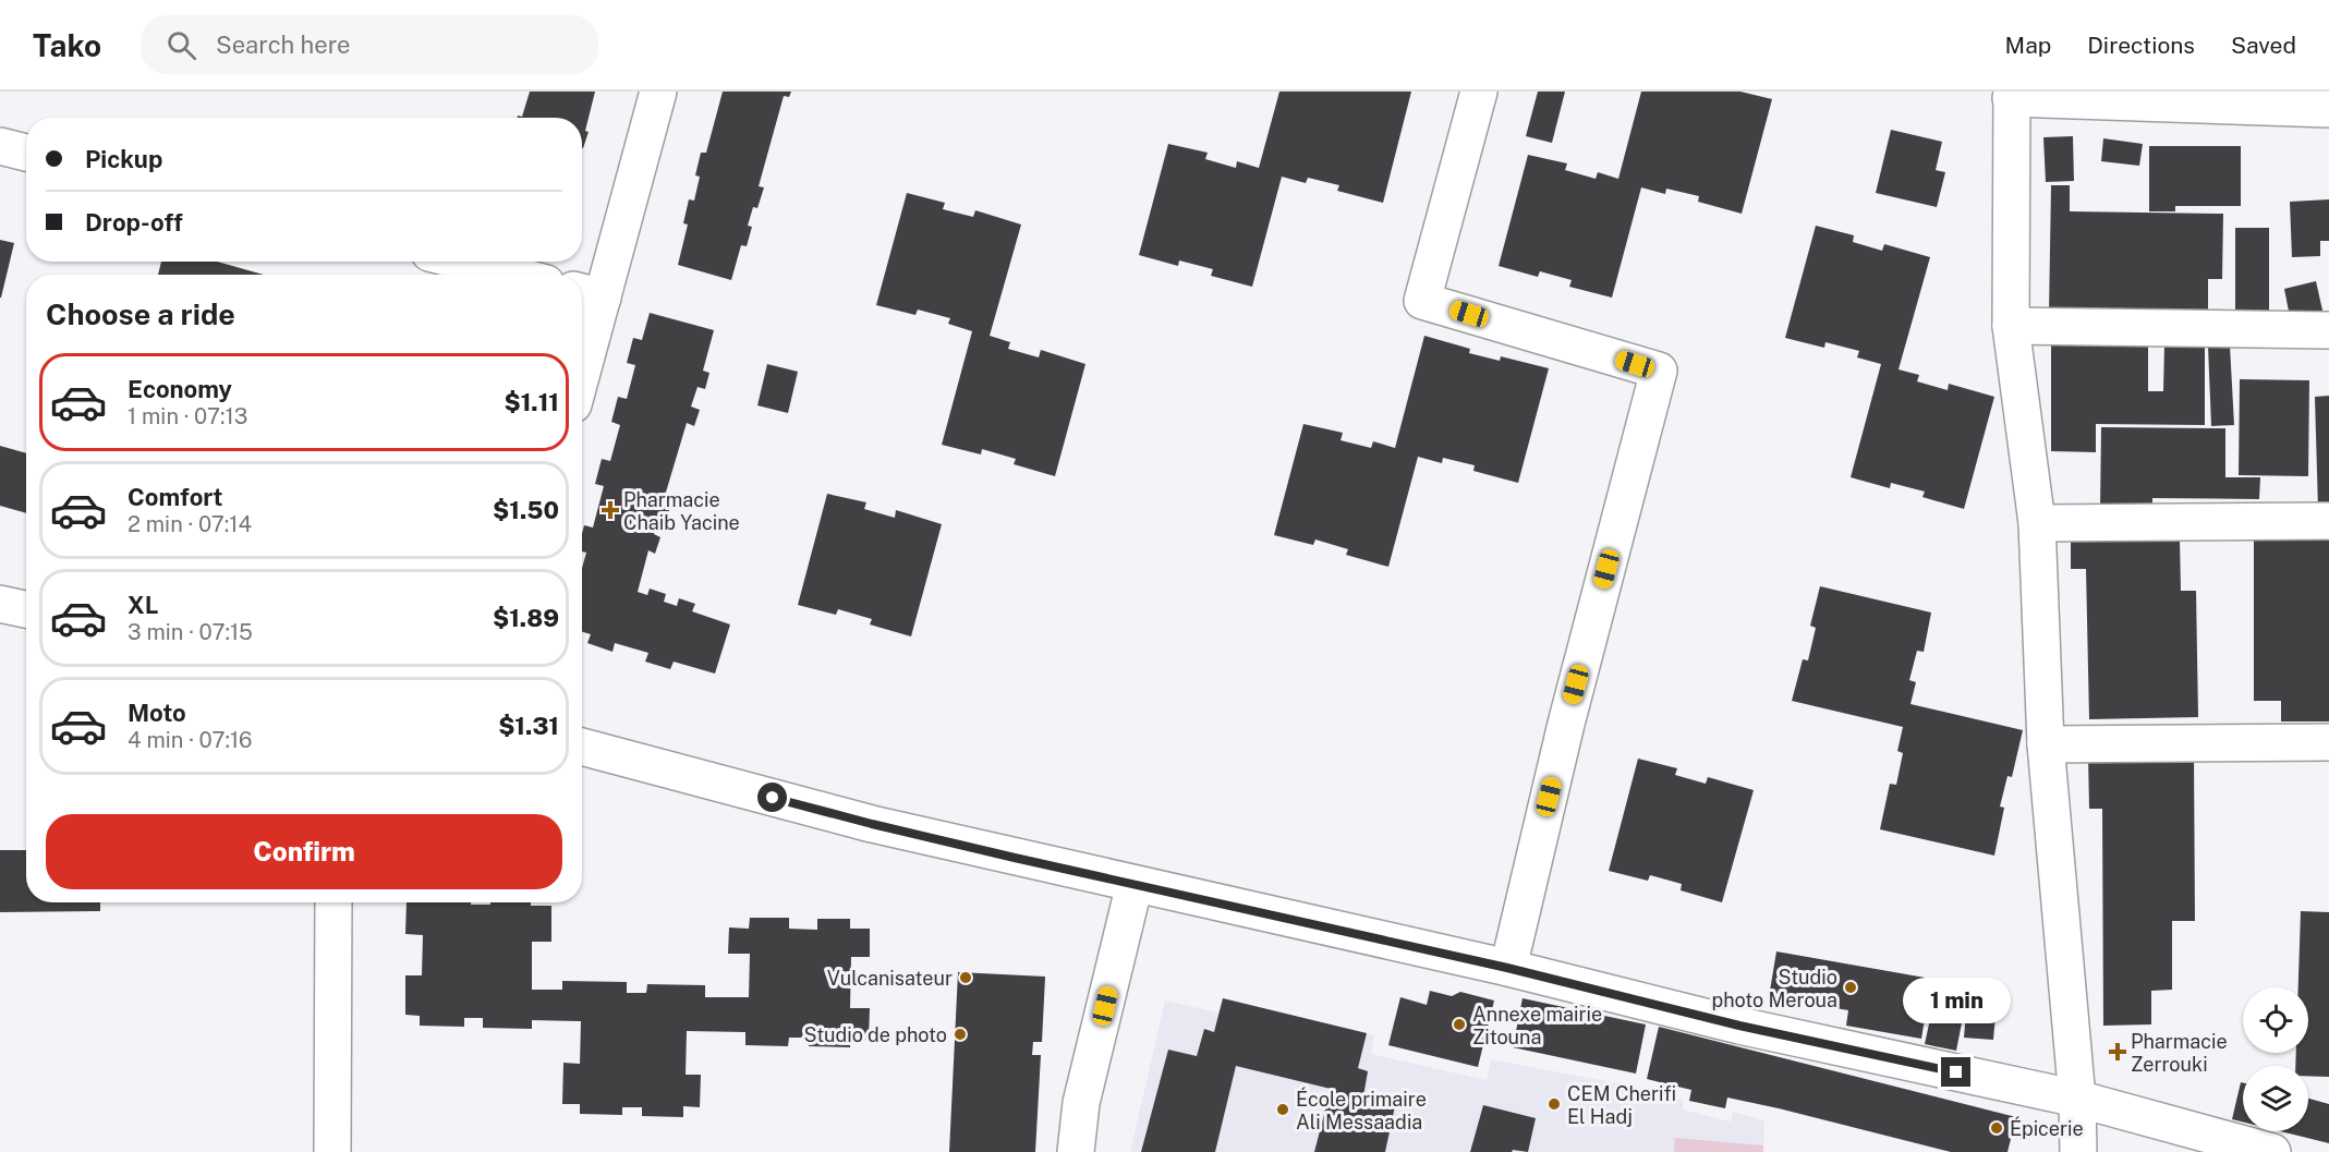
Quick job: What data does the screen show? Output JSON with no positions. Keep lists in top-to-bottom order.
{
  "places": {
    "health": ["Pharmacie Chaib Yacine", "Pharmacie Zerrouki"],
    "other": [
      "Vulcanisateur",
      "Studio photo Meroua",
      "Annexe mairie Zitouna",
      "Studio de photo",
      "CEM Cherifi El Hadj",
      "École primaire Ali Messaadia",
      "Épicerie"
    ]
  },
  "page": {
    "header": "Tako",
    "search": "Search here",
    "nav": ["Map", "Directions", "Saved"],
    "banner": ["Pickup", "Drop-off"],
    "heading": "Choose a ride",
    "list": [
      {
        "name": "Economy",
        "note": "1 min · 07:13",
        "value": "$1.11"
      },
      {
        "name": "Comfort",
        "note": "2 min · 07:14",
        "value": "$1.50"
      },
      {
        "name": "XL",
        "note": "3 min · 07:15",
        "value": "$1.89"
      },
      {
        "name": "Moto",
        "note": "4 min · 07:16",
        "value": "$1.31"
      }
    ],
    "buttons": "Confirm",
    "bubble": "1 min"
  }
}
